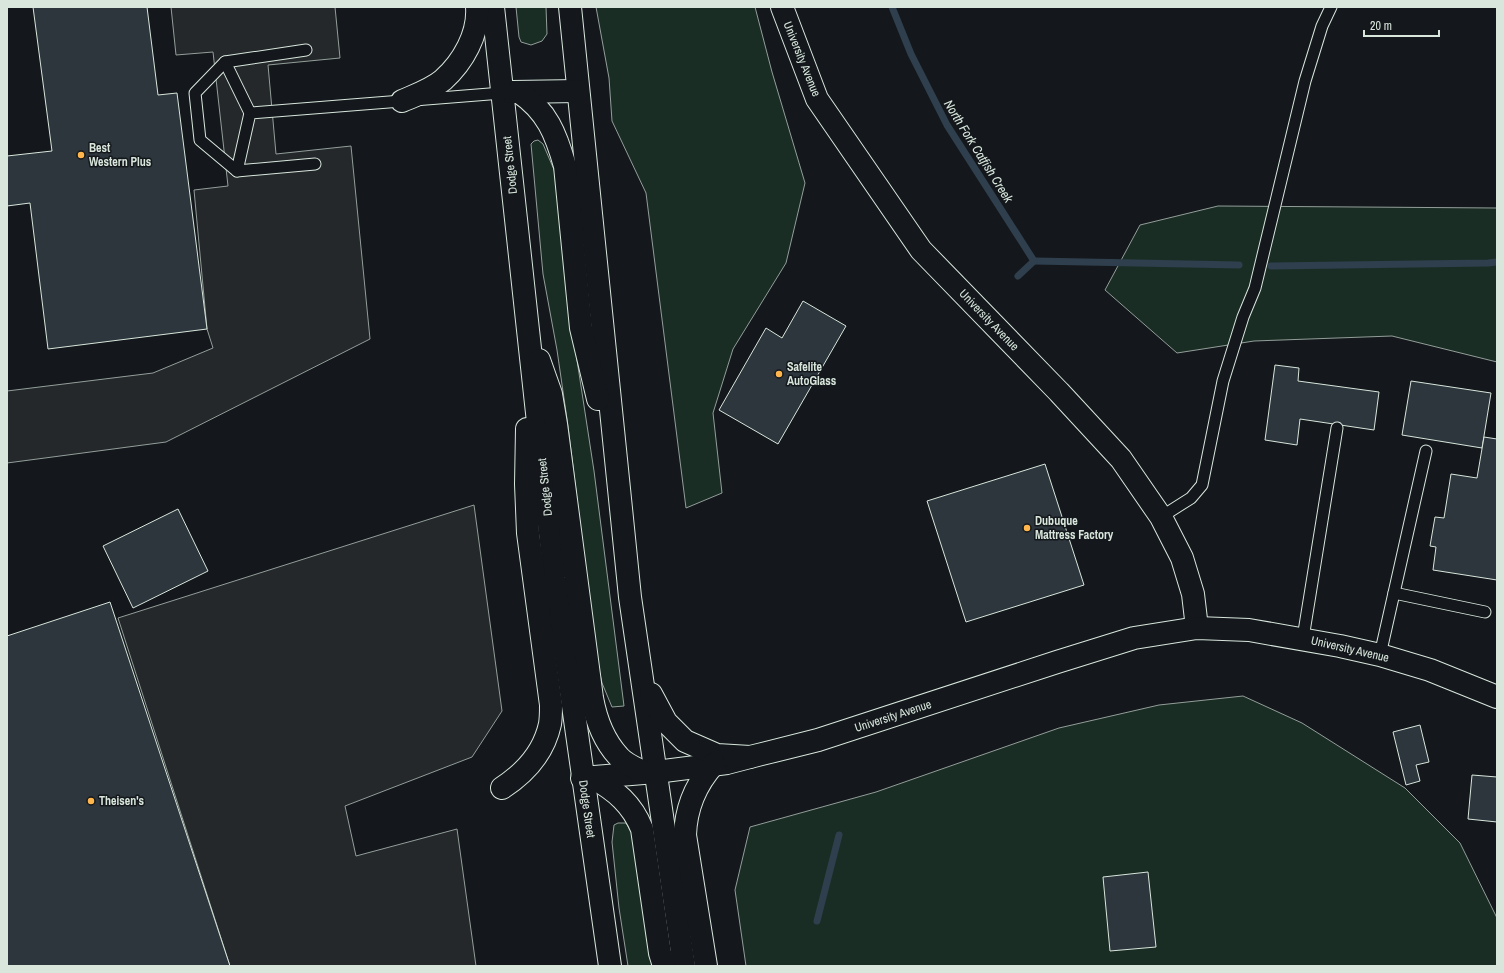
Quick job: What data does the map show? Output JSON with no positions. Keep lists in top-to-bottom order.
{
  "streets": {
    "main road": ["University Avenue", "Dodge Street"]
  },
  "crossings": [
    ["University Avenue", "Dodge Street"]
  ],
  "water": ["North Fork Catfish Creek"],
  "places": [
    "Best Western Plus",
    "Safelite AutoGlass",
    "Dubuque Mattress Factory",
    "Theisen's"
  ],
  "scale_bar": "20 m"
}
